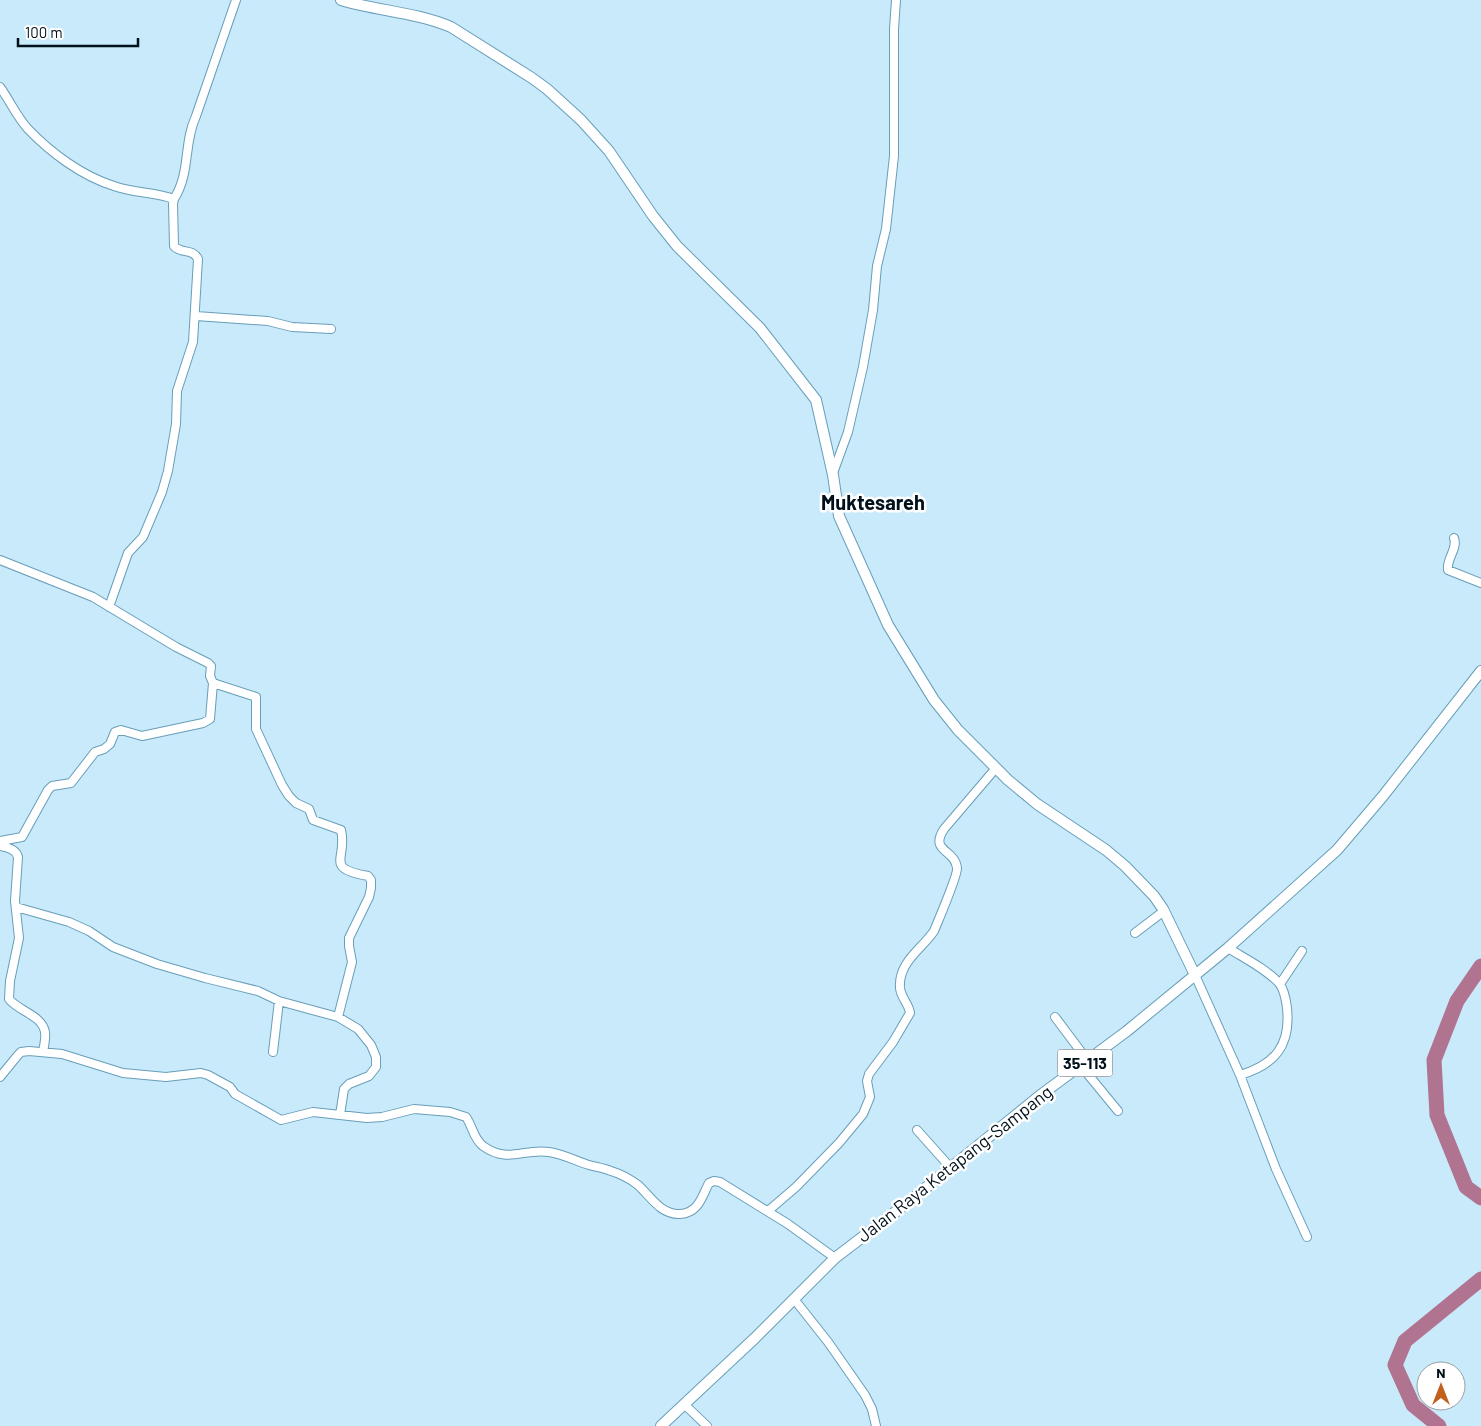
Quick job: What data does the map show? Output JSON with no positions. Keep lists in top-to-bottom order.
{
  "streets": {
    "main road": ["35-113", "Jalan Raya Ketapang-Sampang"]
  },
  "districts": ["Muktesareh"],
  "scale_bar": "100 m",
  "north": "top"
}
